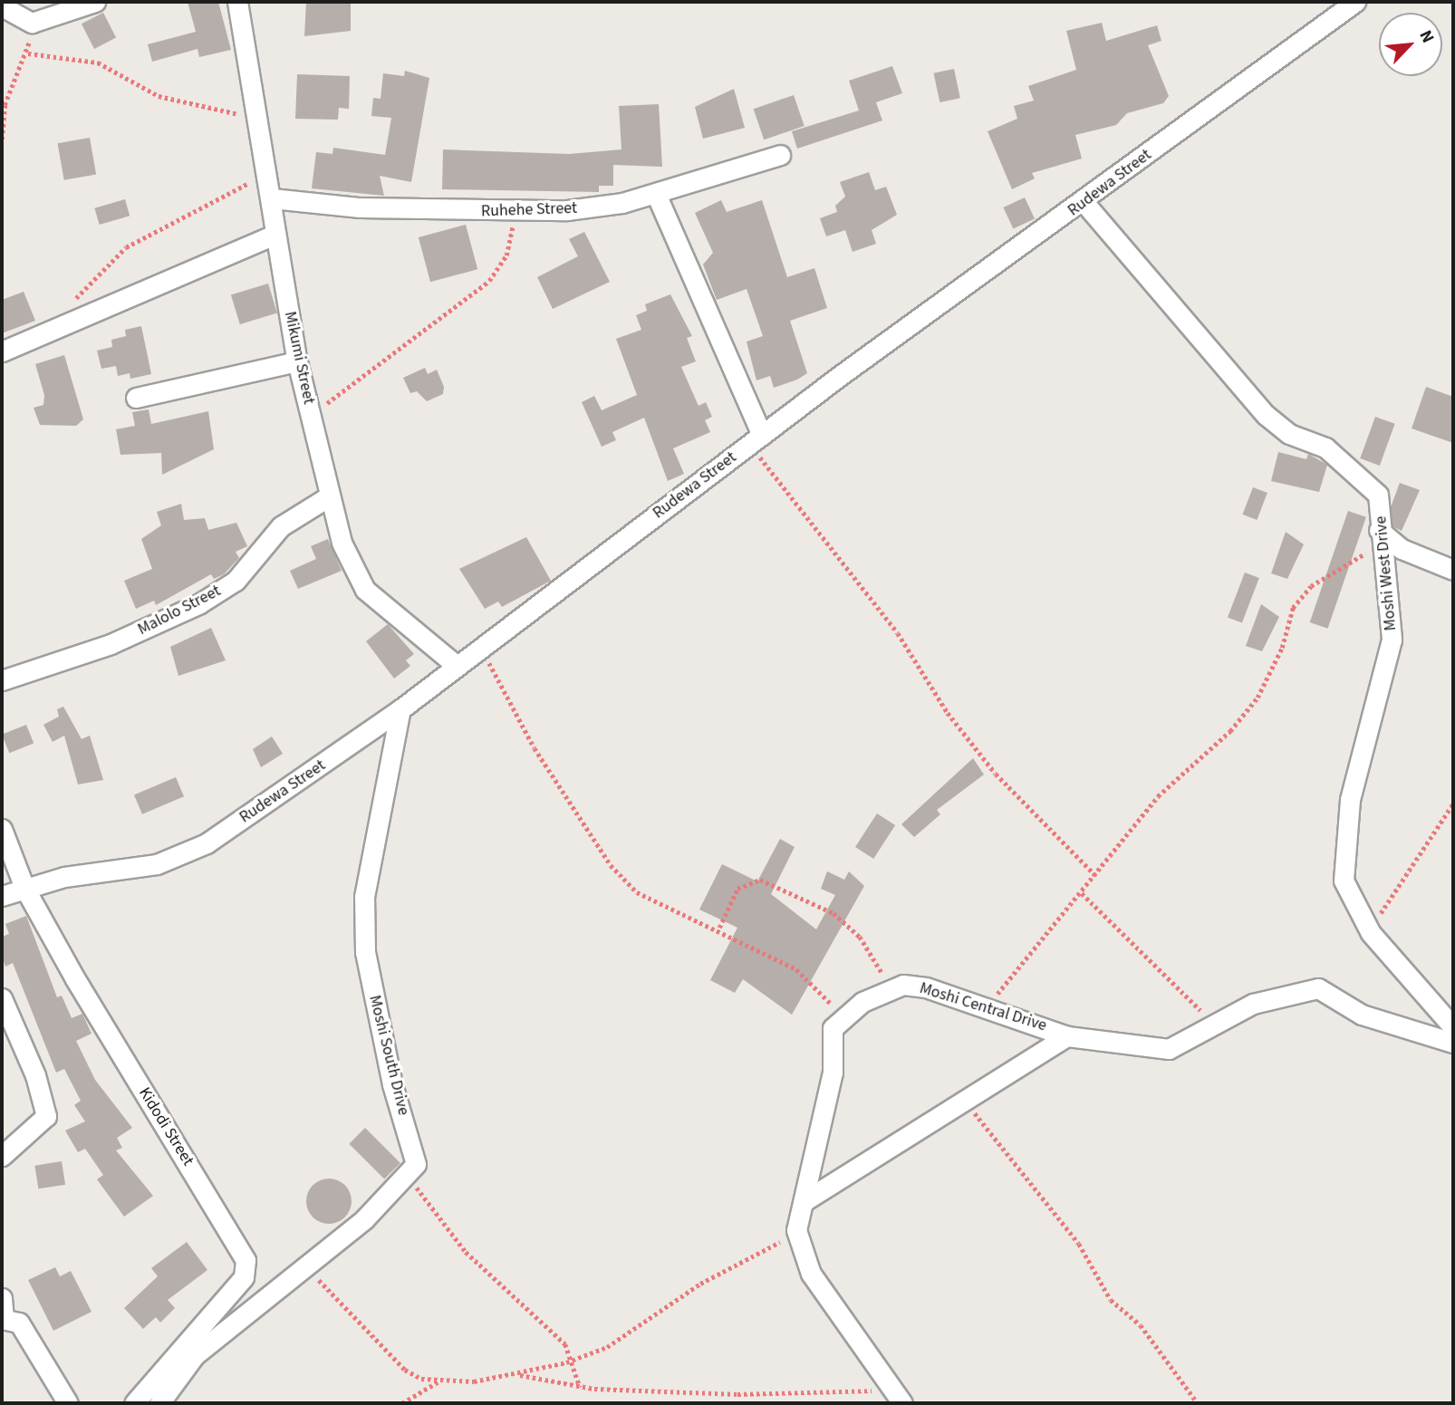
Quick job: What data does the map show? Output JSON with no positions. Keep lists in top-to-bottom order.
{
  "streets": {
    "street": [
      "Rudewa Street",
      "Ruhehe Street",
      "Mikumi Street",
      "Moshi West Drive",
      "Malolo Street",
      "Moshi Central Drive",
      "Moshi South Drive",
      "Kidodi Street"
    ]
  },
  "crossings": [
    ["Rudewa Street", "Mikumi Street"],
    ["Rudewa Street", "Moshi West Drive"],
    ["Rudewa Street", "Moshi South Drive"],
    ["Rudewa Street", "Kidodi Street"],
    ["Ruhehe Street", "Mikumi Street"],
    ["Mikumi Street", "Malolo Street"]
  ],
  "north": "top right"
}
